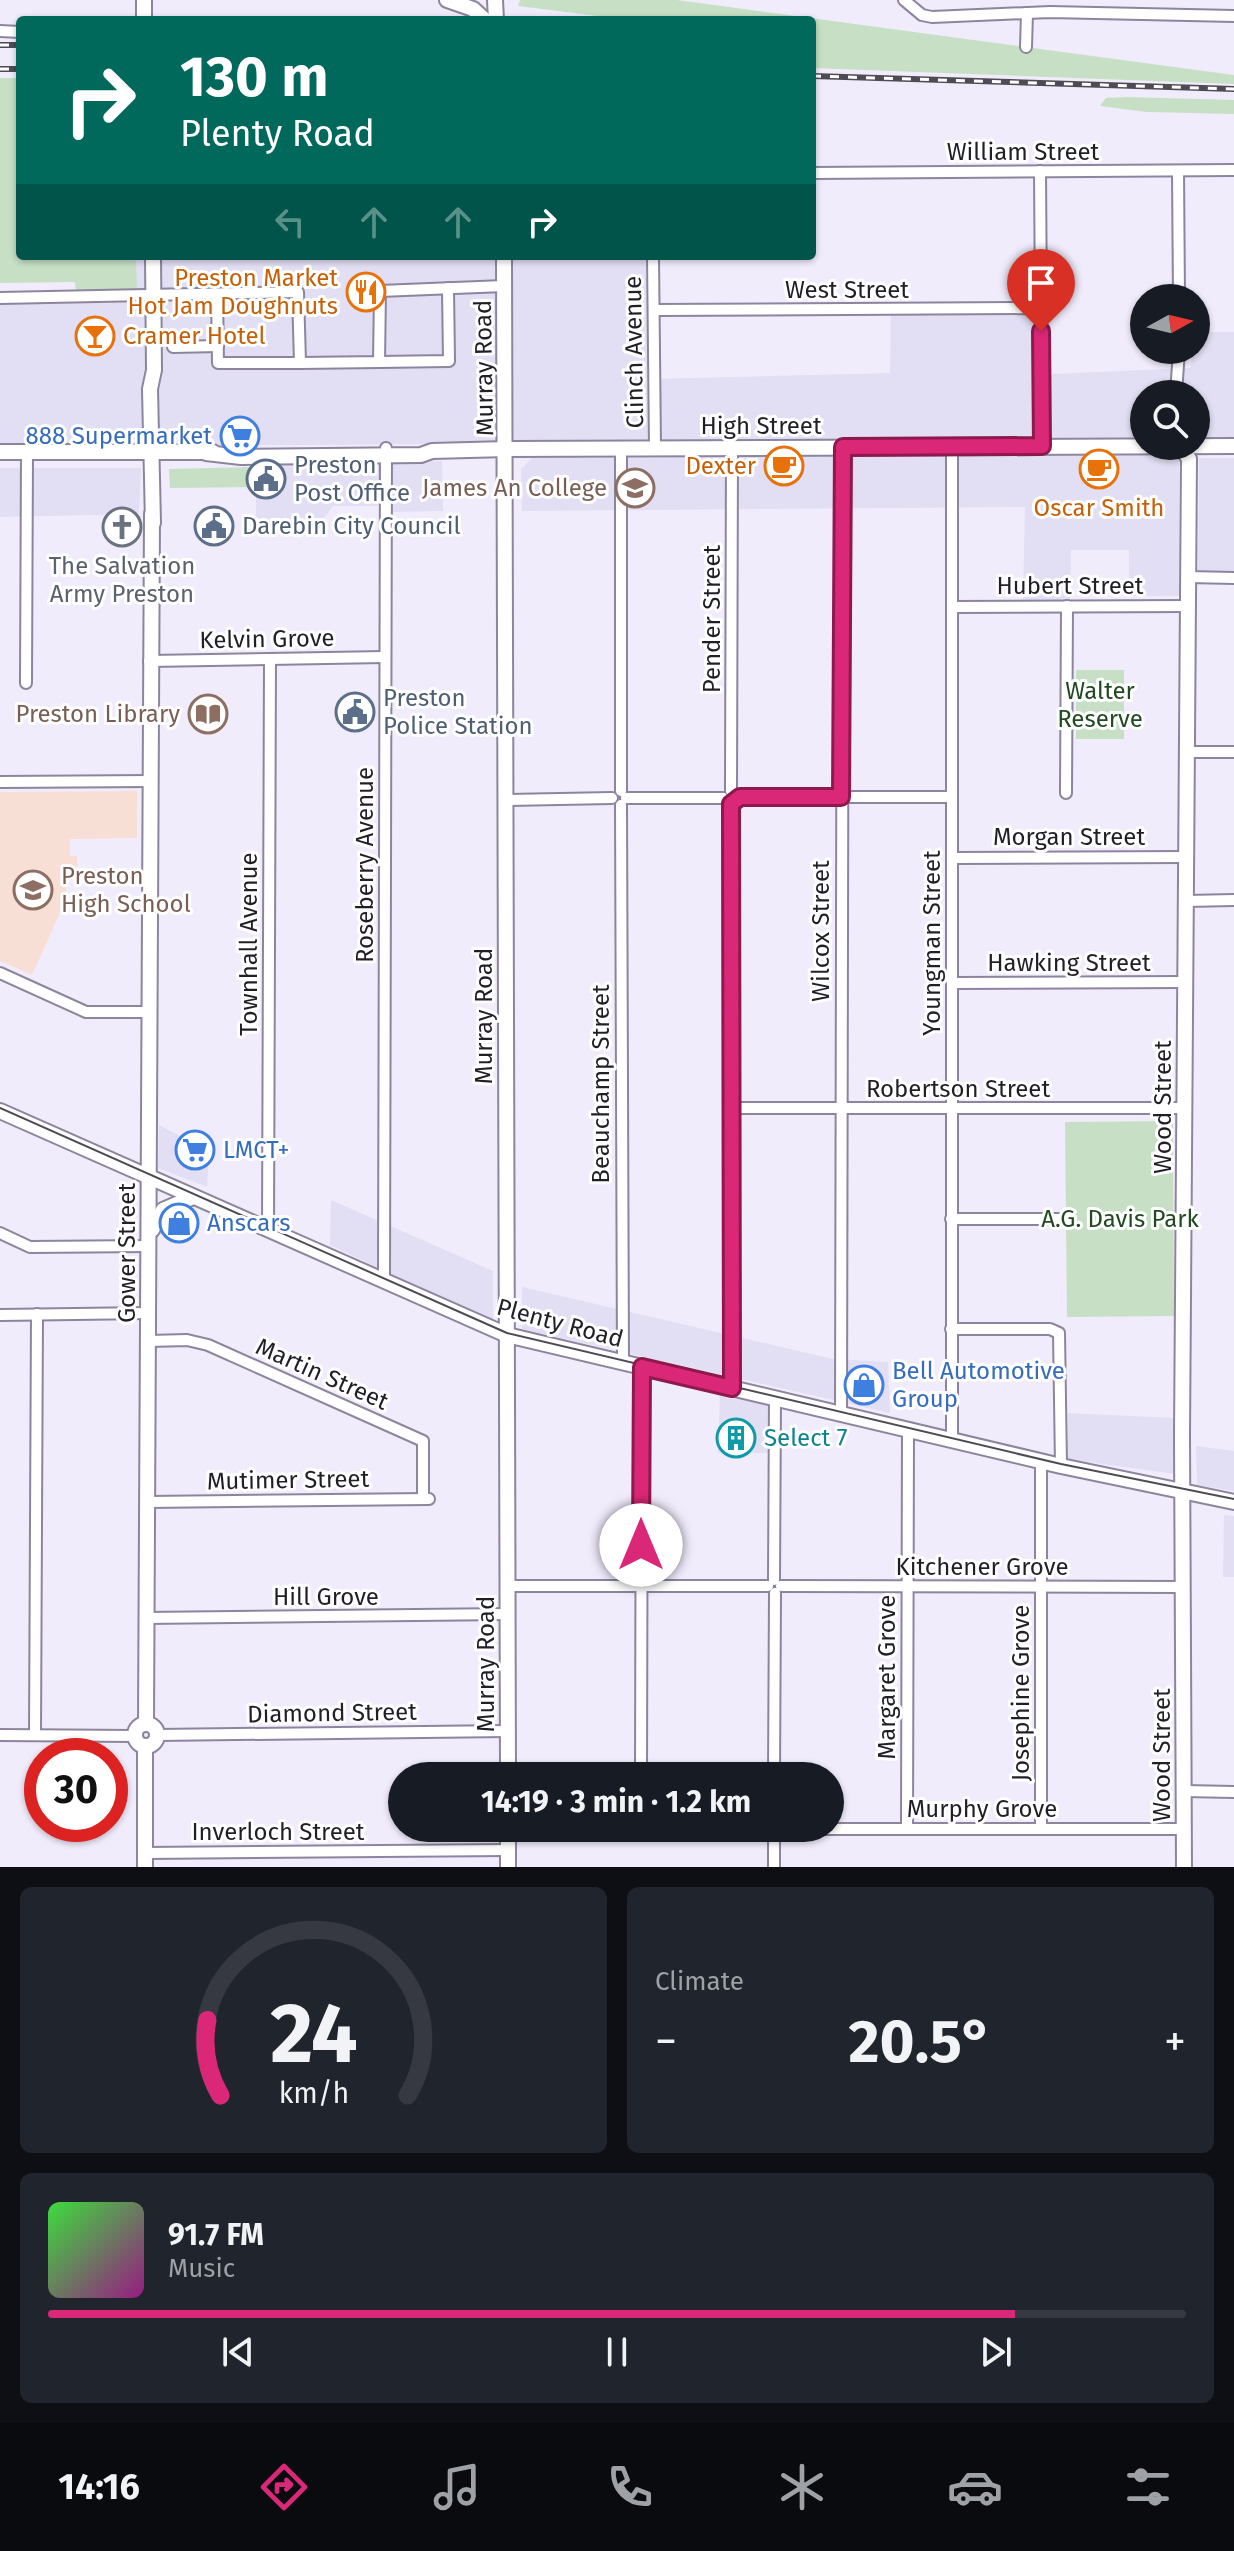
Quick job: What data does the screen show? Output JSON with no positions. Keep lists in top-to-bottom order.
{
  "streets": {
    "main road": [
      "Murray Road",
      "High Street",
      "Wood Street",
      "Gower Street",
      "Plenty Road"
    ],
    "street": [
      "William Street",
      "West Street",
      "Clinch Avenue",
      "Hubert Street",
      "Pender Street",
      "Kelvin Grove",
      "Morgan Street",
      "Roseberry Avenue",
      "Wilcox Street",
      "Youngman Street",
      "Townhall Avenue",
      "Hawking Street",
      "Beauchamp Street",
      "Robertson Street",
      "Martin Street",
      "Mutimer Street",
      "Kitchener Grove",
      "Hill Grove",
      "Margaret Grove",
      "Josephine Grove",
      "Diamond Street",
      "Murphy Grove",
      "Inverloch Street"
    ]
  },
  "crossings": [
    ["West Street", "Clinch Avenue"],
    ["Clinch Avenue", "High Street"],
    ["Murray Road", "High Street"],
    ["Murray Road", "Plenty Road"],
    ["Murray Road", "Kitchener Grove"],
    ["Murray Road", "Hill Grove"],
    ["Murray Road", "Diamond Street"],
    ["High Street", "Pender Street"],
    ["High Street", "Roseberry Avenue"],
    ["High Street", "Wilcox Street"],
    ["High Street", "Youngman Street"],
    ["High Street", "Beauchamp Street"],
    ["High Street", "Gower Street"],
    ["Hubert Street", "Youngman Street"],
    ["Hubert Street", "Wood Street"],
    ["Pender Street", "Robertson Street"],
    ["Pender Street", "Plenty Road"],
    ["Kelvin Grove", "Roseberry Avenue"],
    ["Kelvin Grove", "Townhall Avenue"],
    ["Kelvin Grove", "Gower Street"],
    ["Morgan Street", "Youngman Street"],
    ["Morgan Street", "Wood Street"],
    ["Roseberry Avenue", "Plenty Road"],
    ["Wilcox Street", "Robertson Street"],
    ["Wilcox Street", "Plenty Road"],
    ["Youngman Street", "Hawking Street"],
    ["Youngman Street", "Robertson Street"],
    ["Youngman Street", "Plenty Road"],
    ["Townhall Avenue", "Plenty Road"],
    ["Hawking Street", "Wood Street"],
    ["Beauchamp Street", "Plenty Road"],
    ["Robertson Street", "Wood Street"],
    ["Wood Street", "Plenty Road"],
    ["Wood Street", "Kitchener Grove"],
    ["Wood Street", "Murphy Grove"],
    ["Gower Street", "Plenty Road"],
    ["Gower Street", "Martin Street"],
    ["Gower Street", "Mutimer Street"],
    ["Gower Street", "Hill Grove"],
    ["Gower Street", "Diamond Street"],
    ["Plenty Road", "Margaret Grove"],
    ["Plenty Road", "Josephine Grove"],
    ["Martin Street", "Mutimer Street"],
    ["Kitchener Grove", "Margaret Grove"],
    ["Kitchener Grove", "Josephine Grove"],
    ["Margaret Grove", "Murphy Grove"],
    ["Josephine Grove", "Murphy Grove"]
  ],
  "parks": ["Walter Reserve", "A.G. Davis Park"],
  "places": {
    "restaurant": ["Preston Market Hot Jam Doughnuts"],
    "bar": ["Cramer Hotel"],
    "supermarket": ["888 Supermarket", "LMCT+"],
    "cafe": ["Dexter", "Oscar Smith"],
    "public building": ["Preston Post Office", "Darebin City Council", "Preston Police Station"],
    "school or university": ["James An College", "Preston High School"],
    "church": ["The Salvation Army Preston"],
    "library": ["Preston Library"],
    "shop": ["Anscars", "Bell Automotive Group"],
    "building": ["Select 7"]
  },
  "north": "right",
  "page": {
    "turn": ["130 m", "Plenty Road"],
    "limit": "30",
    "trip": "14:19 · 3 min · 1.2 km",
    "tile": "Climate",
    "heat": ["−", "20.5°", "+"],
    "song": ["91.7 FM", "Music"],
    "tabs": "14:16",
    "gauge": ["24", "km/h"]
  }
}
